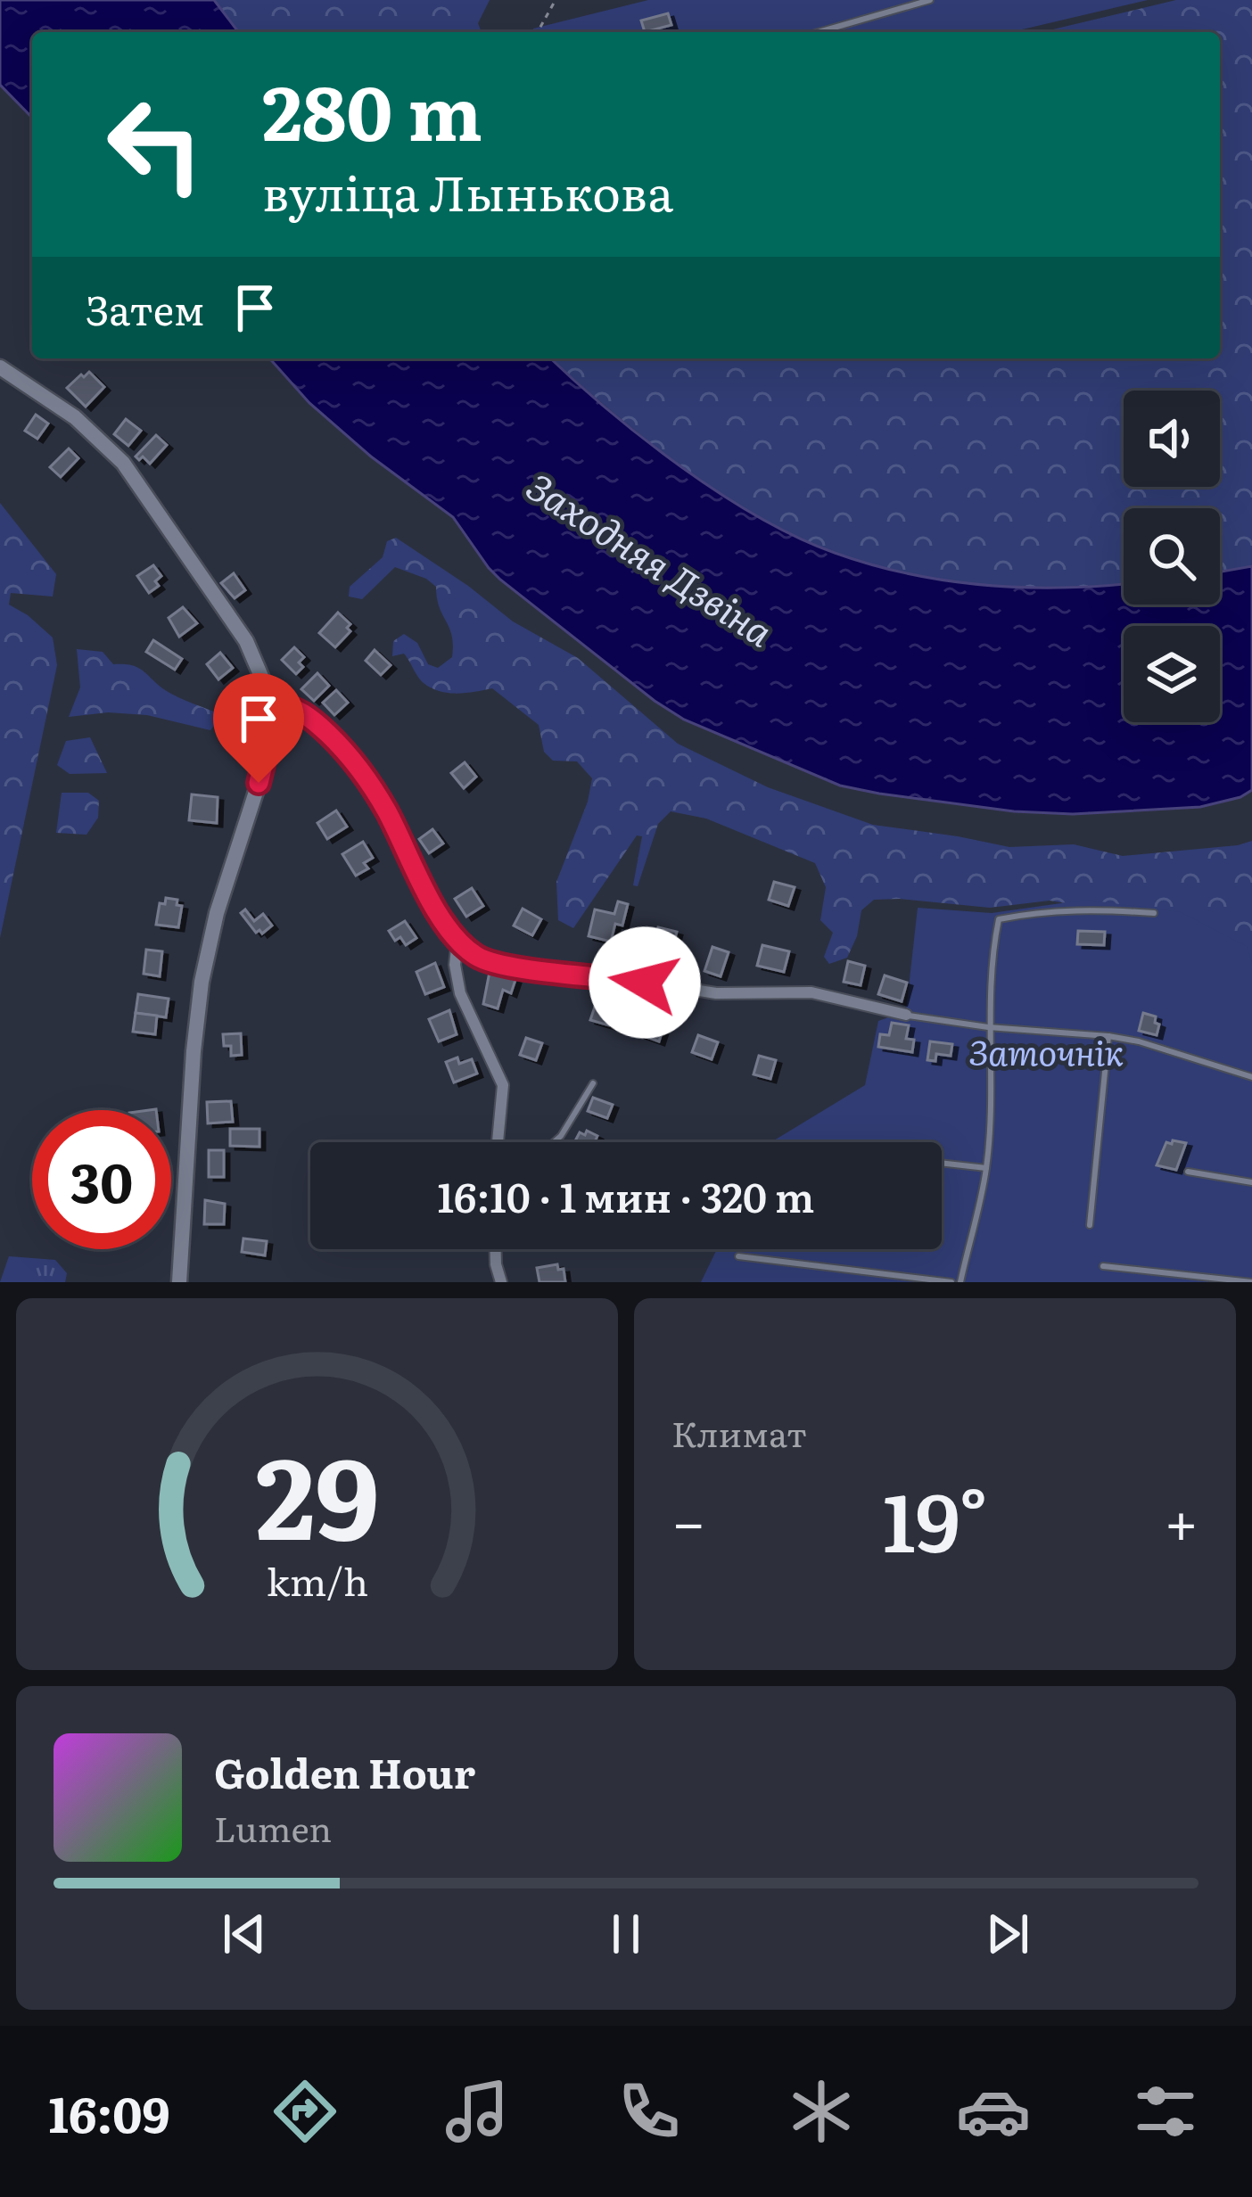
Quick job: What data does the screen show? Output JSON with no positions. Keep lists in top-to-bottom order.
{
  "water": ["Заходняя Дзвіна"],
  "parks": ["Заточнік"],
  "page": {
    "turn": ["280 m", "вуліца Лынькова"],
    "then": "Затем",
    "limit": "30",
    "trip": "16:10 · 1 мин · 320 m",
    "tile": "Климат",
    "heat": ["−", "19°", "+"],
    "song": ["Golden Hour", "Lumen"],
    "tabs": "16:09",
    "gauge": ["29", "km/h"]
  }
}
